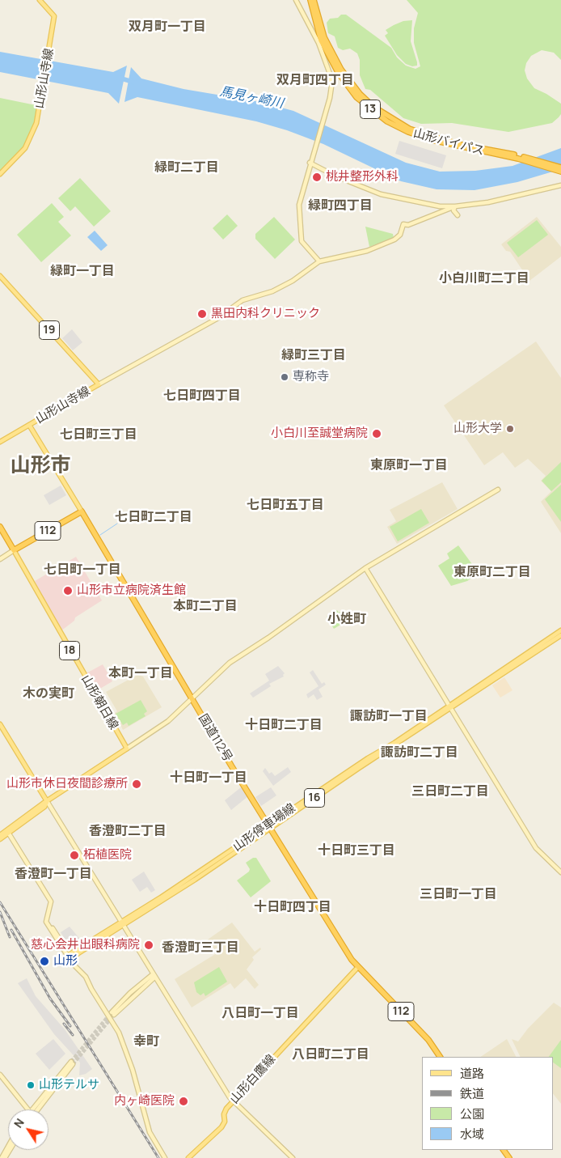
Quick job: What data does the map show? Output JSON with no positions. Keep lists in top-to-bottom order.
{
  "streets": {
    "highway": [
      "13",
      "山形バイパス",
      "112",
      "国道112号"
    ],
    "main road": [
      "山形山寺線",
      "19",
      "18",
      "山形朝日線",
      "16",
      "山形停車場線",
      "山形白鷹線"
    ]
  },
  "crossings": [
    ["山形山寺線", "112"],
    ["山形山寺線", "国道112号"],
    ["112", "山形朝日線"],
    ["112", "国道112号"],
    ["国道112号", "山形停車場線"],
    ["国道112号", "山形白鷹線"]
  ],
  "districts": [
    "双月町一丁目",
    "双月町四丁目",
    "緑町二丁目",
    "緑町四丁目",
    "緑町一丁目",
    "小白川町二丁目",
    "緑町三丁目",
    "七日町四丁目",
    "七日町三丁目",
    "山形市",
    "東原町一丁目",
    "七日町五丁目",
    "七日町二丁目",
    "七日町一丁目",
    "東原町二丁目",
    "本町二丁目",
    "小姓町",
    "本町一丁目",
    "木の実町",
    "諏訪町一丁目",
    "十日町二丁目",
    "諏訪町二丁目",
    "十日町一丁目",
    "三日町二丁目",
    "香澄町二丁目",
    "十日町三丁目",
    "香澄町一丁目",
    "三日町一丁目",
    "十日町四丁目",
    "香澄町三丁目",
    "八日町一丁目",
    "幸町",
    "八日町二丁目"
  ],
  "water": ["馬見ヶ崎川"],
  "places": [
    "桃井整形外科",
    "黒田内科クリニック",
    "専称寺",
    "山形大学",
    "小白川至誠堂病院",
    "山形市立病院済生館",
    "山形市休日夜間診療所",
    "柘植医院",
    "慈心会井出眼科病院",
    "山形",
    "山形テルサ",
    "内ヶ崎医院"
  ],
  "legend": [
    "道路",
    "鉄道",
    "公園",
    "水域"
  ],
  "north": "top left"
}
